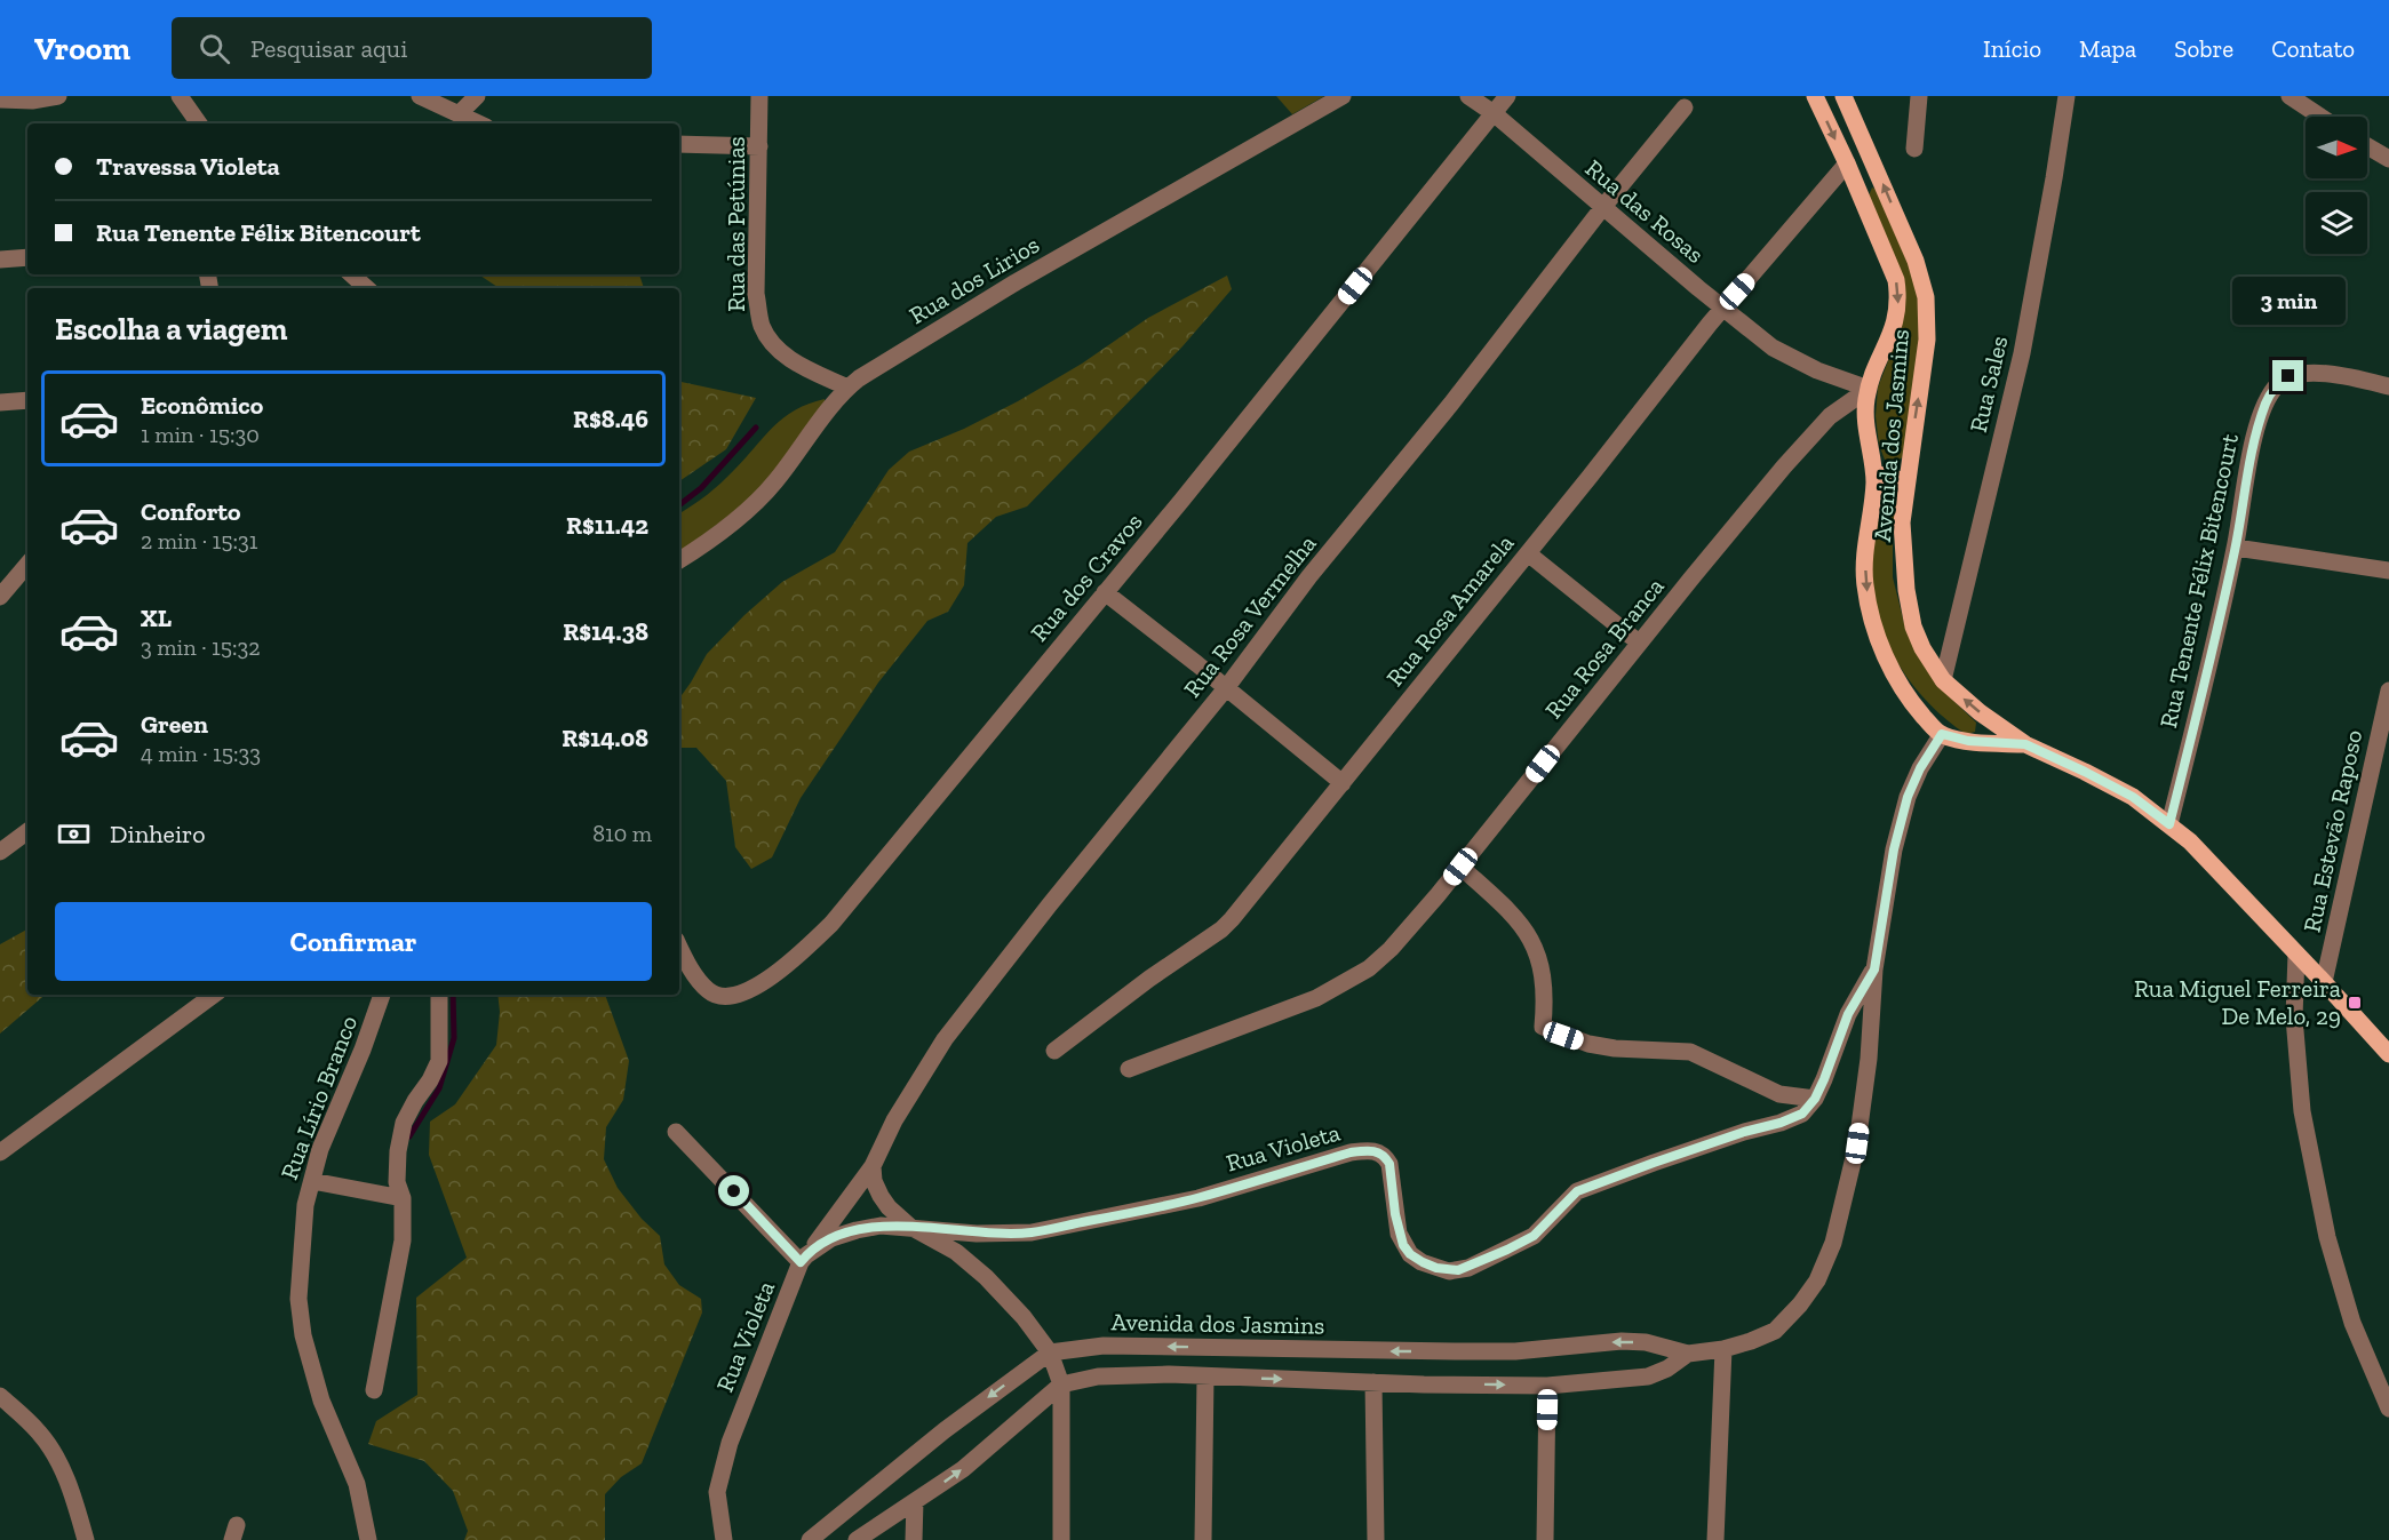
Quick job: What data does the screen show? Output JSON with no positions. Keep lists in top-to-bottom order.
{
  "streets": {
    "main road": ["Avenida dos Jasmins"],
    "street": [
      "Rua das Rosas",
      "Rua das Petúnias",
      "Rua dos Lirios",
      "Rua Sales",
      "Rua dos Cravos",
      "Rua Tenente Félix Bitencourt",
      "Rua Rosa Amarela",
      "Rua Rosa Vermelha",
      "Rua Rosa Branca",
      "Rua Estevão Raposo",
      "Rua Lírio Branco",
      "Rua Violeta"
    ]
  },
  "crossings": [
    ["Rua das Rosas", "Avenida dos Jasmins"],
    ["Rua das Rosas", "Rua dos Cravos"],
    ["Rua das Rosas", "Rua Rosa Amarela"],
    ["Rua das Rosas", "Rua Rosa Vermelha"],
    ["Rua das Rosas", "Rua Rosa Branca"],
    ["Rua das Petúnias", "Rua dos Lirios"],
    ["Rua Sales", "Avenida dos Jasmins"],
    ["Avenida dos Jasmins", "Rua Rosa Amarela"],
    ["Avenida dos Jasmins", "Rua Rosa Branca"],
    ["Avenida dos Jasmins", "Rua Violeta"],
    ["Rua Rosa Vermelha", "Rua Violeta"]
  ],
  "places": {
    "transit": ["Rua Miguel Ferreira De Melo, 29"]
  },
  "north": "right",
  "page": {
    "header": "Vroom",
    "search": "Pesquisar aqui",
    "nav": [
      "Início",
      "Mapa",
      "Sobre",
      "Contato"
    ],
    "banner": ["Travessa Violeta", "Rua Tenente Félix Bitencourt"],
    "bubble": "3 min",
    "heading": "Escolha a viagem",
    "list": [
      {
        "name": "Econômico",
        "note": "1 min · 15:30",
        "value": "R$8.46"
      },
      {
        "name": "Conforto",
        "note": "2 min · 15:31",
        "value": "R$11.42"
      },
      {
        "name": "XL",
        "note": "3 min · 15:32",
        "value": "R$14.38"
      },
      {
        "name": "Green",
        "note": "4 min · 15:33",
        "value": "R$14.08"
      }
    ],
    "pay": ["Dinheiro", "810 m"],
    "buttons": "Confirmar"
  }
}
